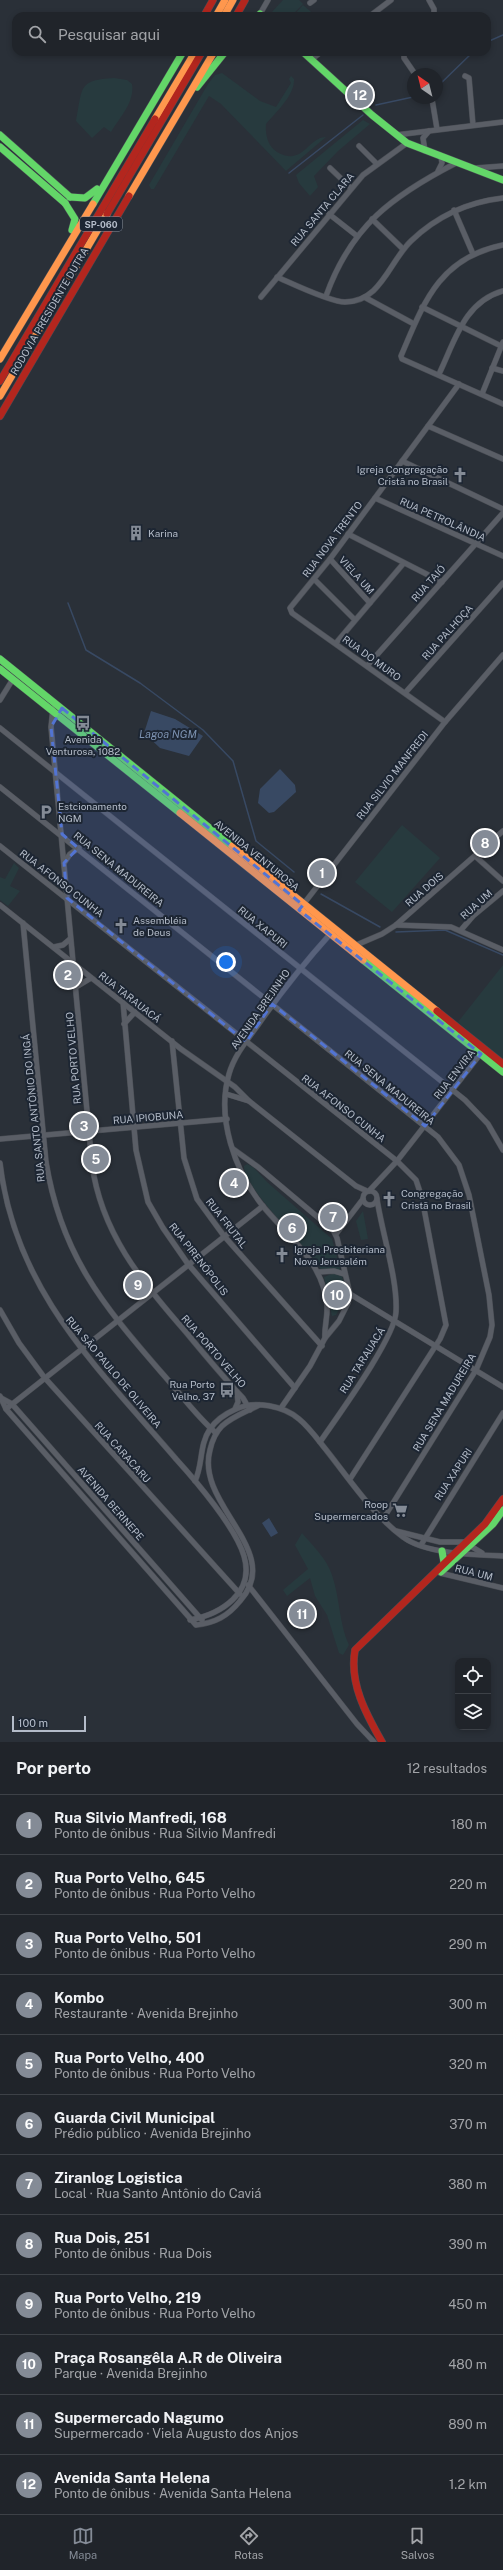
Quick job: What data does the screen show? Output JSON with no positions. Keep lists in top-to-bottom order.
{
  "streets": {
    "main road": ["SP-060", "RODOVIA PRESIDENTE DUTRA", "AVENIDA VENTUROSA"],
    "street": [
      "RUA SANTA CLARA",
      "RUA PETROLÂNDIA",
      "RUA NOVA TRENTO",
      "VIELA UM",
      "RUA TAIÓ",
      "RUA PALHOÇA",
      "RUA DO MURO",
      "RUA SILVIO MANFREDI",
      "RUA SENA MADUREIRA",
      "RUA AFONSO CUNHA",
      "RUA DOIS",
      "RUA UM",
      "RUA XAPURI",
      "RUA TARAUACÁ",
      "AVENIDA BREJINHO",
      "RUA PORTO VELHO",
      "RUA ENVIRA",
      "RUA SANTO ANTÔNIO DO INGÁ",
      "RUA IPIOBUNA",
      "RUA FRUTAL",
      "RUA PIRENÓPOLIS",
      "RUA SÃO PAULO DE OLIVEIRA",
      "RUA CARACARU",
      "AVENIDA BERINEPE"
    ]
  },
  "crossings": [
    ["RUA PETROLÂNDIA", "RUA NOVA TRENTO"],
    ["RUA PETROLÂNDIA", "RUA TAIÓ"],
    ["RUA NOVA TRENTO", "VIELA UM"],
    ["RUA NOVA TRENTO", "RUA DO MURO"],
    ["RUA TAIÓ", "RUA DO MURO"],
    ["RUA PALHOÇA", "RUA DO MURO"],
    ["RUA DO MURO", "RUA SILVIO MANFREDI"],
    ["RUA SILVIO MANFREDI", "AVENIDA VENTUROSA"],
    ["AVENIDA VENTUROSA", "RUA DOIS"],
    ["AVENIDA VENTUROSA", "AVENIDA BREJINHO"],
    ["AVENIDA VENTUROSA", "RUA PORTO VELHO"],
    ["AVENIDA VENTUROSA", "RUA ENVIRA"],
    ["RUA SENA MADUREIRA", "AVENIDA BREJINHO"],
    ["RUA SENA MADUREIRA", "RUA PORTO VELHO"],
    ["RUA SENA MADUREIRA", "RUA ENVIRA"],
    ["RUA AFONSO CUNHA", "AVENIDA BREJINHO"],
    ["RUA AFONSO CUNHA", "RUA PORTO VELHO"],
    ["RUA AFONSO CUNHA", "RUA ENVIRA"],
    ["RUA XAPURI", "AVENIDA BREJINHO"],
    ["RUA XAPURI", "RUA PORTO VELHO"],
    ["RUA XAPURI", "RUA ENVIRA"],
    ["RUA TARAUACÁ", "AVENIDA BREJINHO"],
    ["RUA TARAUACÁ", "RUA PORTO VELHO"],
    ["RUA TARAUACÁ", "RUA ENVIRA"],
    ["RUA TARAUACÁ", "RUA SANTO ANTÔNIO DO INGÁ"],
    ["RUA TARAUACÁ", "RUA FRUTAL"],
    ["RUA TARAUACÁ", "RUA PIRENÓPOLIS"],
    ["AVENIDA BREJINHO", "RUA IPIOBUNA"],
    ["RUA PORTO VELHO", "RUA IPIOBUNA"],
    ["RUA SANTO ANTÔNIO DO INGÁ", "RUA IPIOBUNA"],
    ["RUA IPIOBUNA", "RUA FRUTAL"],
    ["RUA IPIOBUNA", "RUA PIRENÓPOLIS"]
  ],
  "water": ["Lagoa NGM"],
  "places": {
    "church": [
      "Igreja Congregação Cristã no Brasil",
      "Assembléia de Deus",
      "Congregação Cristã no Brasil",
      "Igreja Presbiteriana Nova Jerusalém"
    ],
    "building": ["Karina"],
    "bus stop": ["Avenida Venturosa, 1082", "Rua Porto Velho, 37"],
    "parking": ["Estcionamento NGM"],
    "supermarket": ["Roop Supermercados"]
  },
  "scale_bar": "100 m",
  "north": "top left",
  "page": {
    "search": "Pesquisar aqui",
    "pins": [
      "12",
      "8",
      "1",
      "2",
      "3",
      "5",
      "4",
      "7",
      "6",
      "9",
      "10",
      "11"
    ],
    "scale": "100 m",
    "heading": ["Por perto", "12 resultados"],
    "list": [
      {
        "mark": "1",
        "name": "Rua Silvio Manfredi, 168",
        "note": "Ponto de ônibus · Rua Silvio Manfredi",
        "value": "180 m"
      },
      {
        "mark": "2",
        "name": "Rua Porto Velho, 645",
        "note": "Ponto de ônibus · Rua Porto Velho",
        "value": "220 m"
      },
      {
        "mark": "3",
        "name": "Rua Porto Velho, 501",
        "note": "Ponto de ônibus · Rua Porto Velho",
        "value": "290 m"
      },
      {
        "mark": "4",
        "name": "Kombo",
        "note": "Restaurante · Avenida Brejinho",
        "value": "300 m"
      },
      {
        "mark": "5",
        "name": "Rua Porto Velho, 400",
        "note": "Ponto de ônibus · Rua Porto Velho",
        "value": "320 m"
      },
      {
        "mark": "6",
        "name": "Guarda Civil Municipal",
        "note": "Prédio público · Avenida Brejinho",
        "value": "370 m"
      },
      {
        "mark": "7",
        "name": "Ziranlog Logistica",
        "note": "Local · Rua Santo Antônio do Caviá",
        "value": "380 m"
      },
      {
        "mark": "8",
        "name": "Rua Dois, 251",
        "note": "Ponto de ônibus · Rua Dois",
        "value": "390 m"
      },
      {
        "mark": "9",
        "name": "Rua Porto Velho, 219",
        "note": "Ponto de ônibus · Rua Porto Velho",
        "value": "450 m"
      },
      {
        "mark": "10",
        "name": "Praça Rosangêla A.R de Oliveira",
        "note": "Parque · Avenida Brejinho",
        "value": "480 m"
      },
      {
        "mark": "11",
        "name": "Supermercado Nagumo",
        "note": "Supermercado · Viela Augusto dos Anjos",
        "value": "890 m"
      },
      {
        "mark": "12",
        "name": "Avenida Santa Helena",
        "note": "Ponto de ônibus · Avenida Santa Helena",
        "value": "1.2 km"
      }
    ],
    "nav": ["Mapa", "Rotas", "Salvos"]
  }
}
